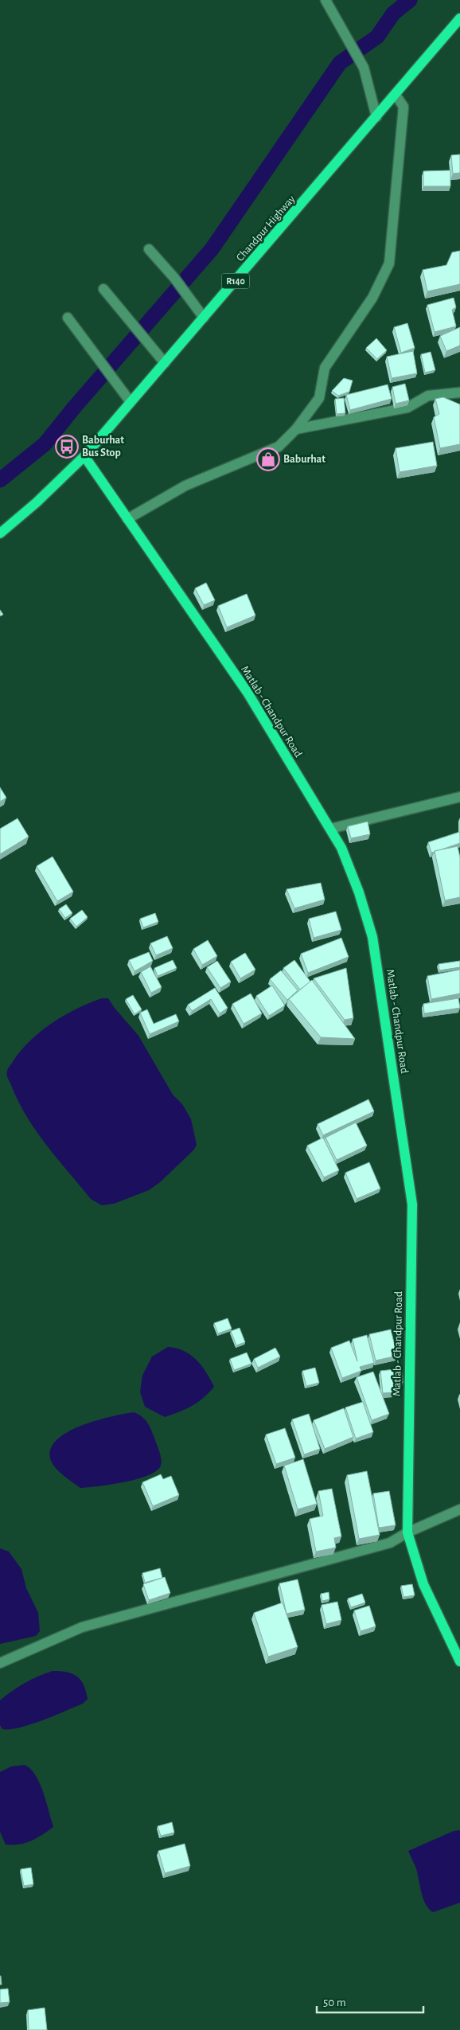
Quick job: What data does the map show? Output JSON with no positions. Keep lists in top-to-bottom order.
{
  "streets": {
    "main road": ["Chandpur Highway", "R140", "Matlab - Chandpur Road"]
  },
  "crossings": [
    ["Chandpur Highway", "Matlab - Chandpur Road"]
  ],
  "places": {
    "bus stop": ["Baburhat Bus Stop"],
    "shop": ["Baburhat"]
  },
  "scale_bar": "50 m"
}
